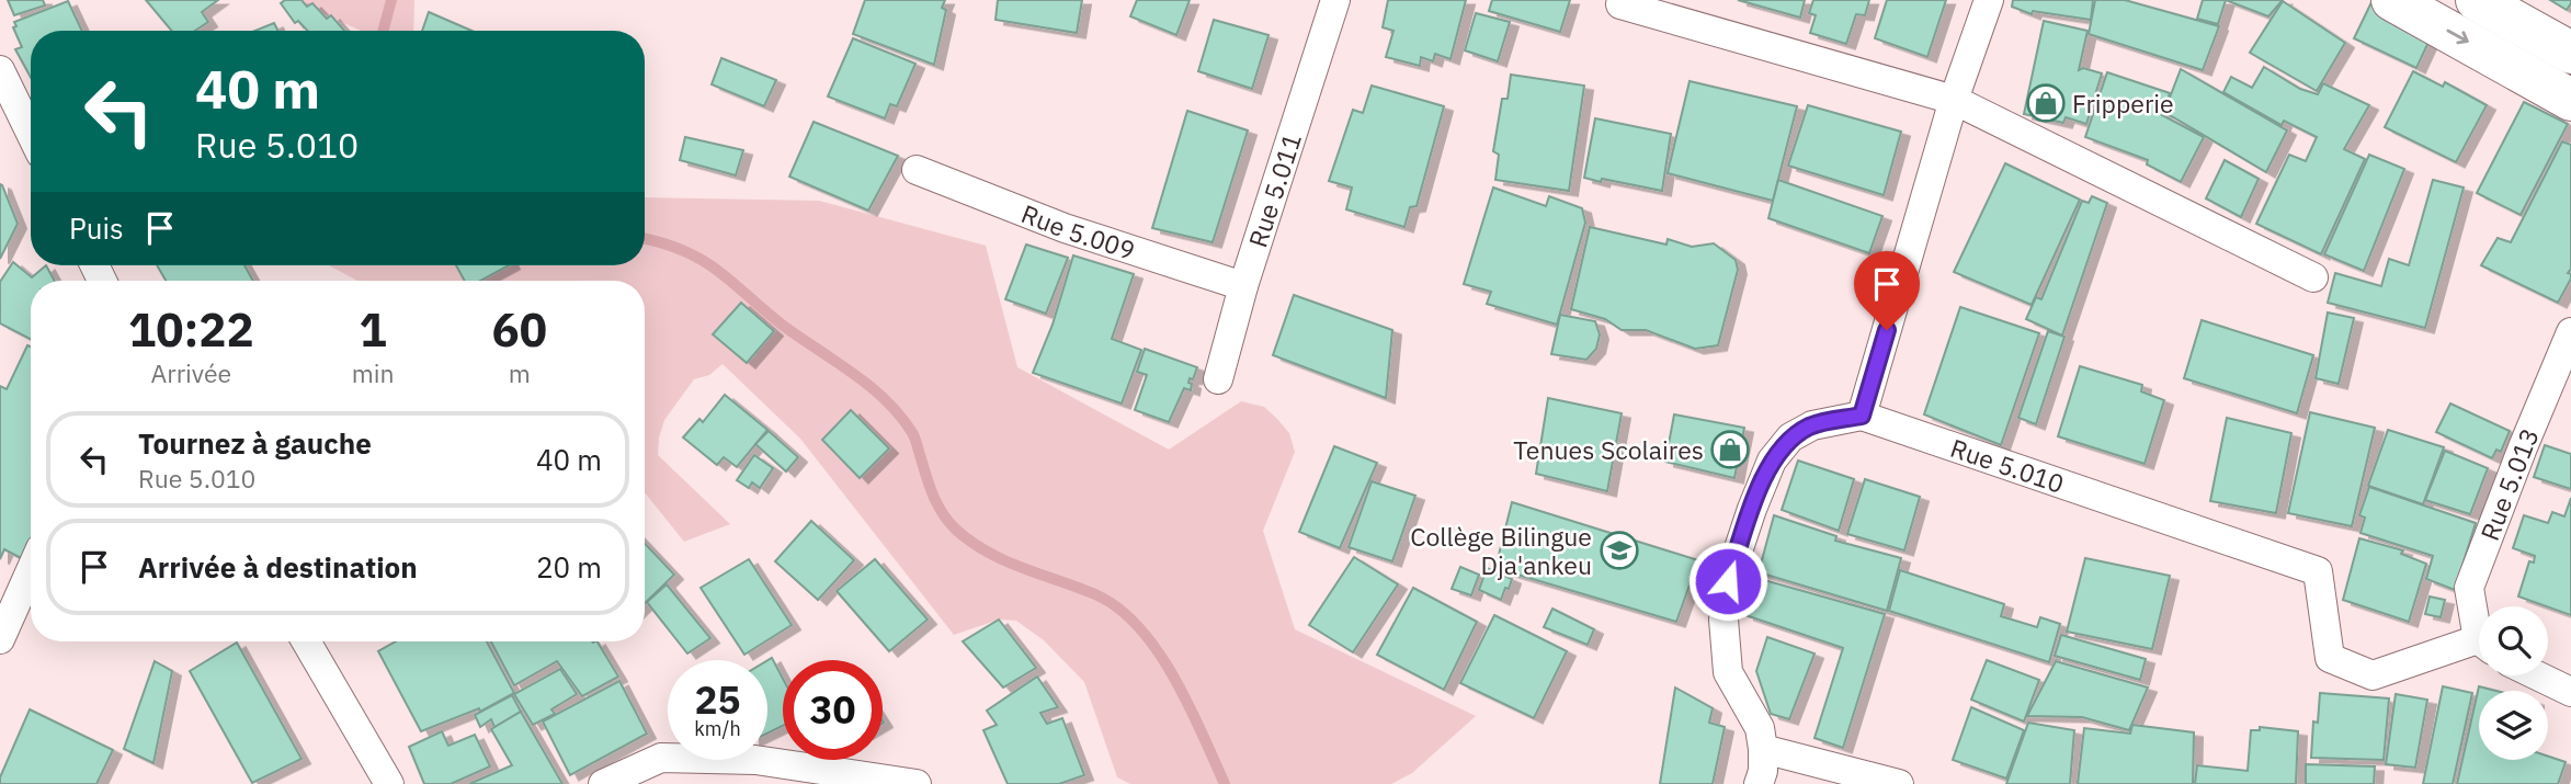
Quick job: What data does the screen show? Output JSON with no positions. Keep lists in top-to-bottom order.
{
  "streets": {
    "street": [
      "Rue 5.011",
      "Rue 5.009",
      "Rue 5.010",
      "Rue 5.013"
    ]
  },
  "crossings": [
    ["Rue 5.011", "Rue 5.009"]
  ],
  "places": {
    "shop": ["Fripperie", "Tenues Scolaires"],
    "school or university": ["Collège Bilingue Dja'ankeu"]
  },
  "page": {
    "turn": ["40 m", "Rue 5.010"],
    "then": "Puis",
    "eta": [
      "10:22",
      "Arrivée",
      "1",
      "min",
      "60",
      "m"
    ],
    "list": [
      {
        "name": "Tournez à gauche",
        "note": "Rue 5.010",
        "value": "40 m"
      },
      {
        "name": "Arrivée à destination",
        "value": "20 m"
      }
    ],
    "speed": "25 km/h",
    "limit": "30"
  }
}
